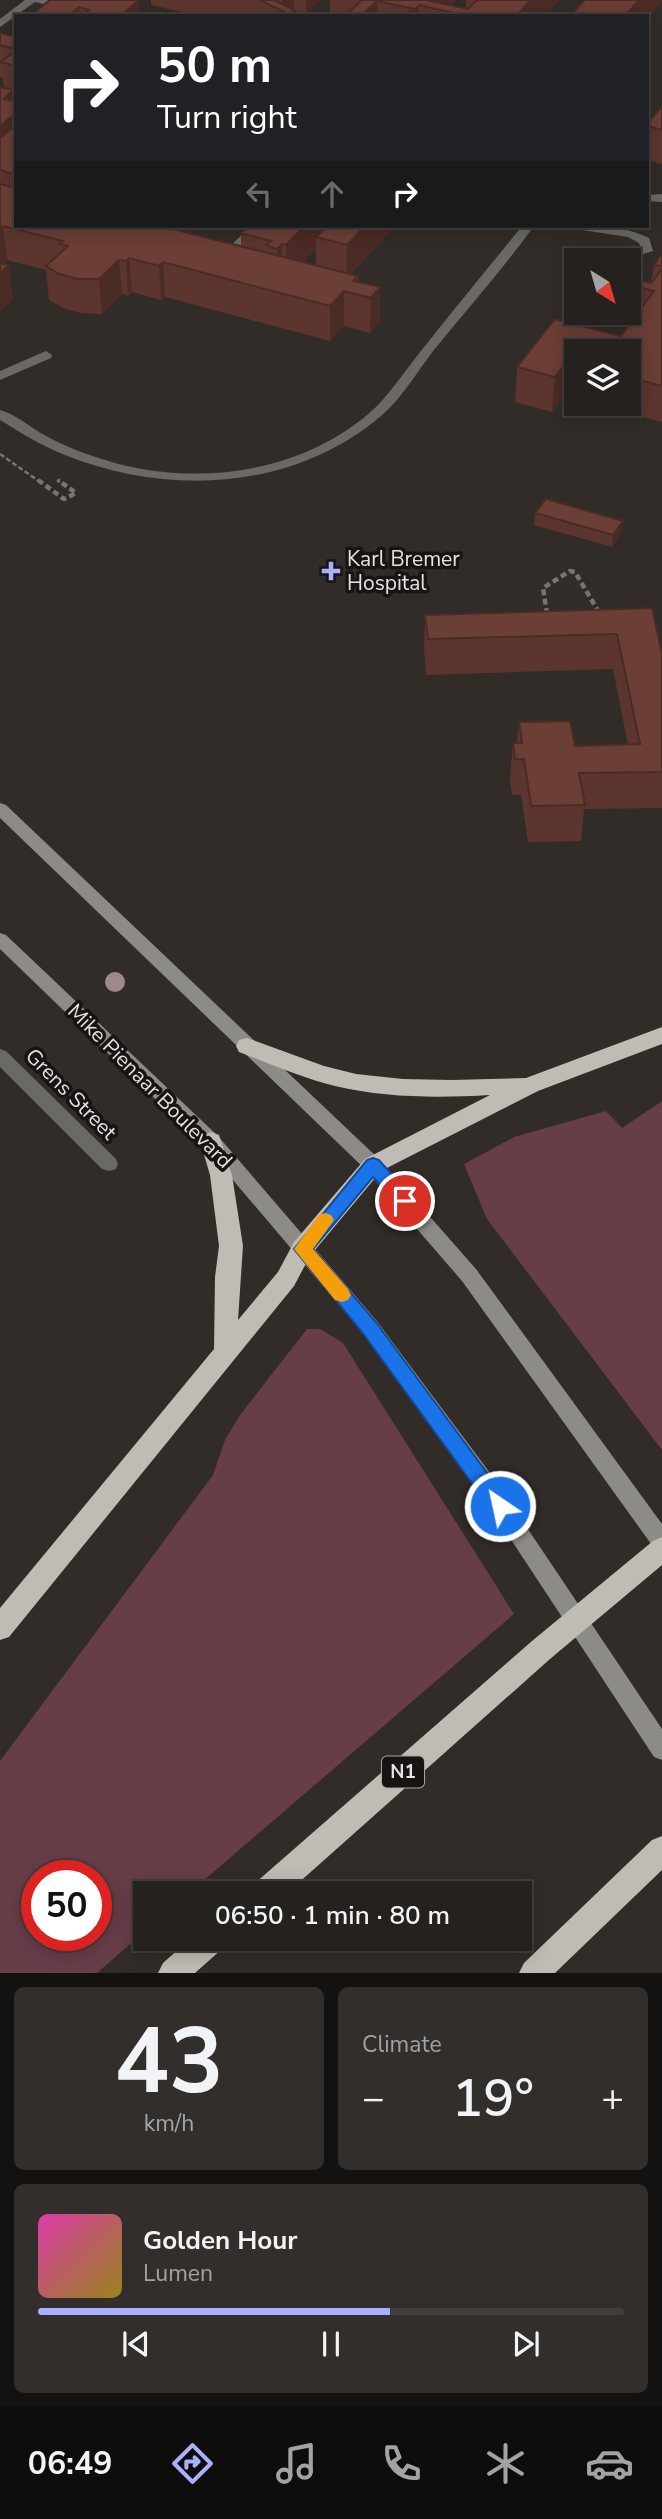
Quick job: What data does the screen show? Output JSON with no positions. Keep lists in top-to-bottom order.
{
  "streets": {
    "highway": ["N1"],
    "main road": ["Mike Pienaar Boulevard"],
    "street": ["Grens Street"]
  },
  "places": {
    "health": ["Karl Bremer Hospital"]
  },
  "north": "bottom right",
  "page": {
    "turn": ["50 m", "Turn right"],
    "limit": "50",
    "trip": "06:50 · 1 min · 80 m",
    "tile": [
      ["43", "km/h"],
      "Climate"
    ],
    "heat": ["−", "19°", "+"],
    "song": ["Golden Hour", "Lumen"],
    "tabs": "06:49"
  }
}
